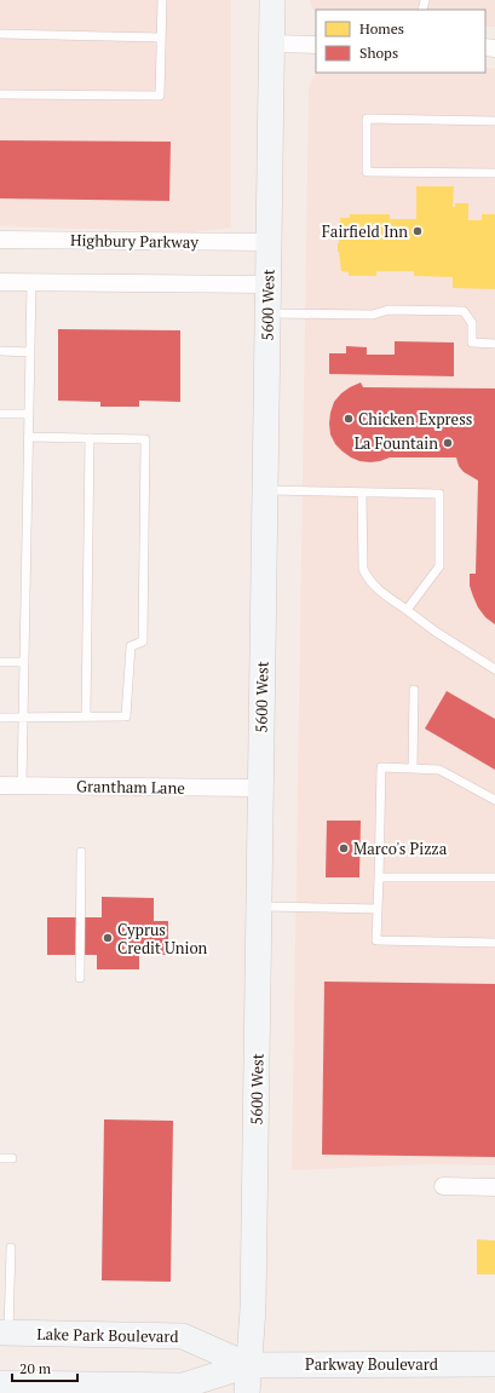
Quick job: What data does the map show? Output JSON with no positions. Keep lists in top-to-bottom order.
{
  "streets": {
    "main road": ["5600 West", "Lake Park Boulevard", "Parkway Boulevard"],
    "street": ["Highbury Parkway", "Grantham Lane"]
  },
  "crossings": [
    ["Highbury Parkway", "5600 West"],
    ["5600 West", "Grantham Lane"],
    ["5600 West", "Lake Park Boulevard"],
    ["5600 West", "Parkway Boulevard"],
    ["Lake Park Boulevard", "Parkway Boulevard"]
  ],
  "places": [
    "Fairfield Inn",
    "Chicken Express",
    "La Fountain",
    "Marco's Pizza",
    "Cyprus Credit Union"
  ],
  "legend": ["Homes", "Shops"],
  "scale_bar": "20 m"
}
